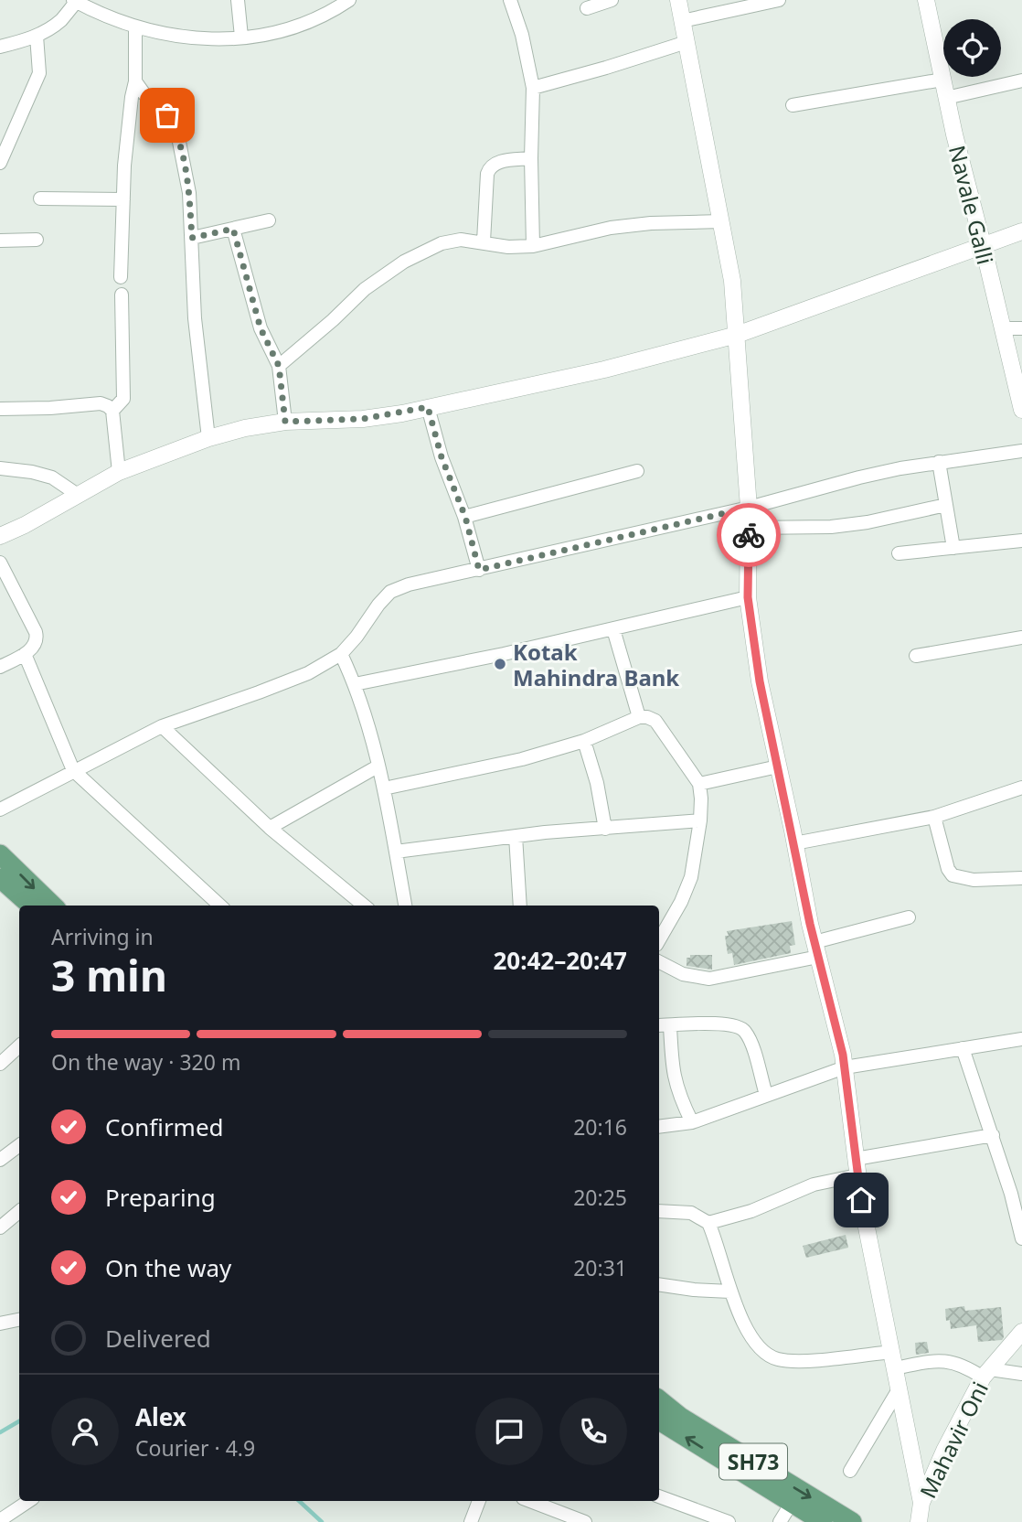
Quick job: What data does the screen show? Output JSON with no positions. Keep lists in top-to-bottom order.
{
  "streets": {
    "main road": ["SH73"],
    "street": ["Navale Galli", "Mahavir Oni"]
  },
  "places": ["Kotak Mahindra Bank"],
  "page": {
    "heading": ["3 min", "Arriving in", "20:42–20:47"],
    "panel": ["Alex", "Courier · 4.9"],
    "bar": "On the way · 320 m",
    "list": [
      ["Confirmed", "20:16"],
      ["Preparing", "20:25"],
      ["On the way", "20:31"],
      "Delivered"
    ]
  }
}
